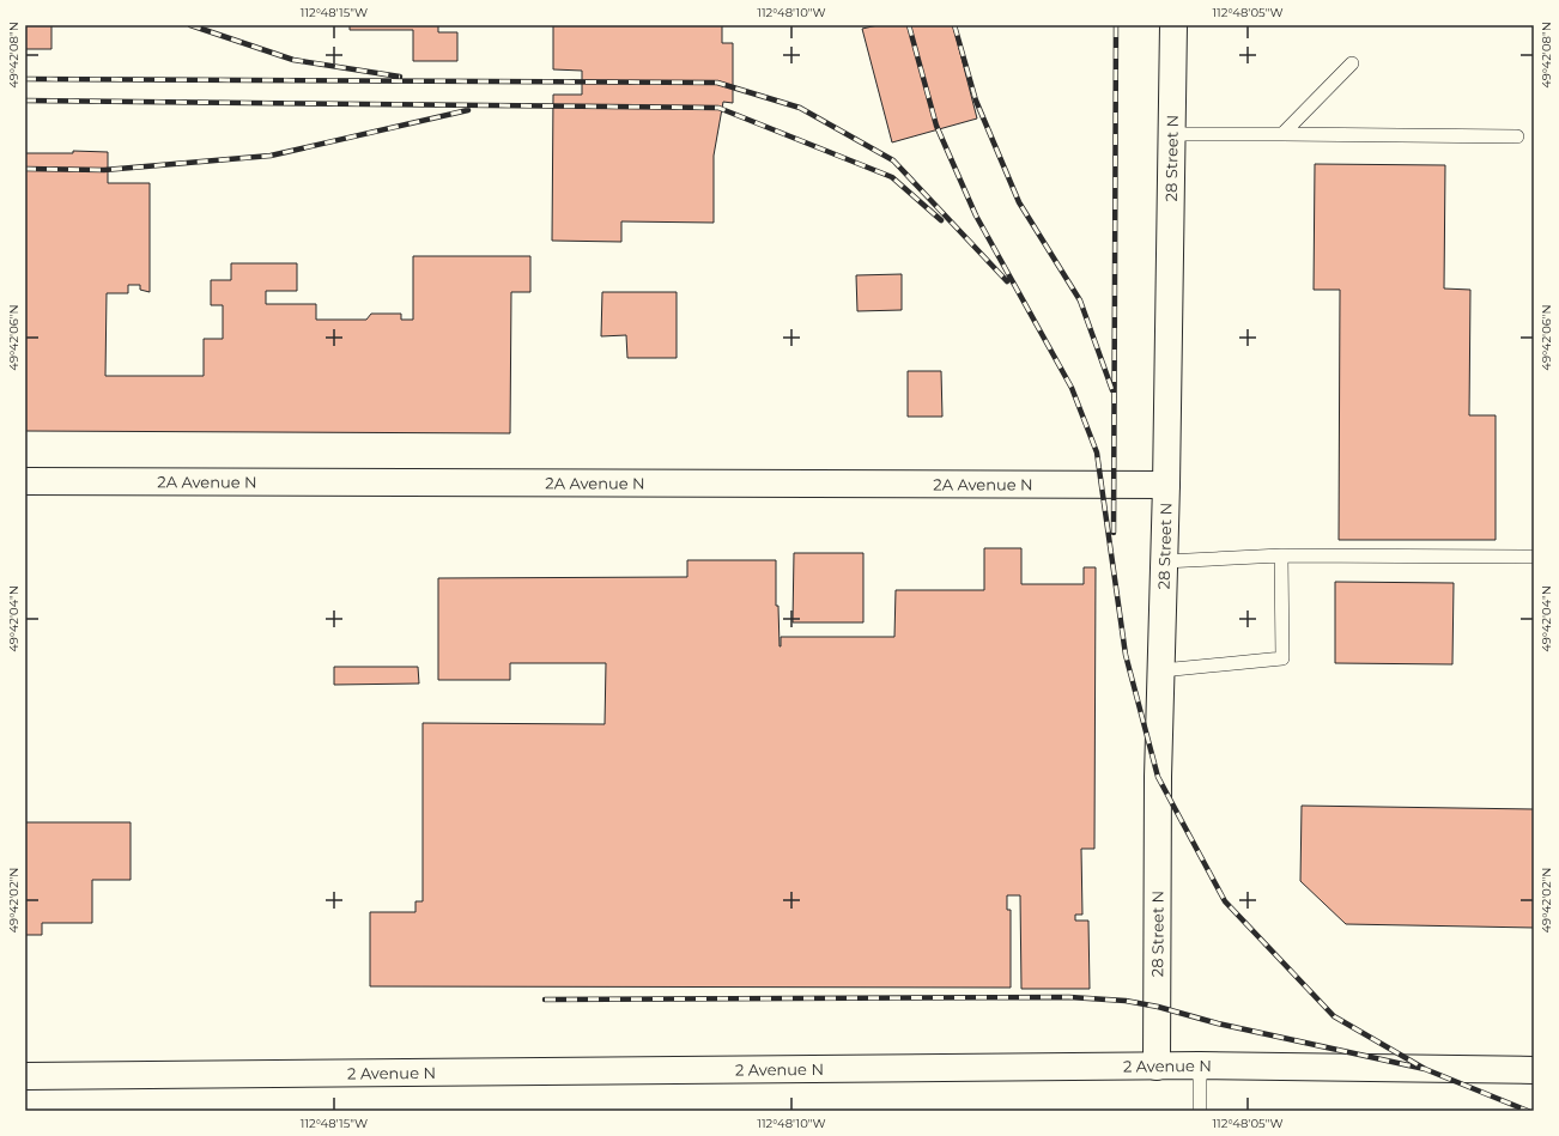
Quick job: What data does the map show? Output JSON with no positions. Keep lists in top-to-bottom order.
{
  "streets": {
    "street": ["28 Street N", "2A Avenue N", "2 Avenue N"]
  },
  "crossings": [
    ["28 Street N", "2A Avenue N"],
    ["28 Street N", "2 Avenue N"]
  ],
  "coordinates": [
    "112°48'15\"W",
    "112°48'10\"W",
    "112°48'05\"W",
    "49°42'08\"N",
    "49°42'06\"N",
    "49°42'04\"N",
    "49°42'02\"N"
  ]
}
